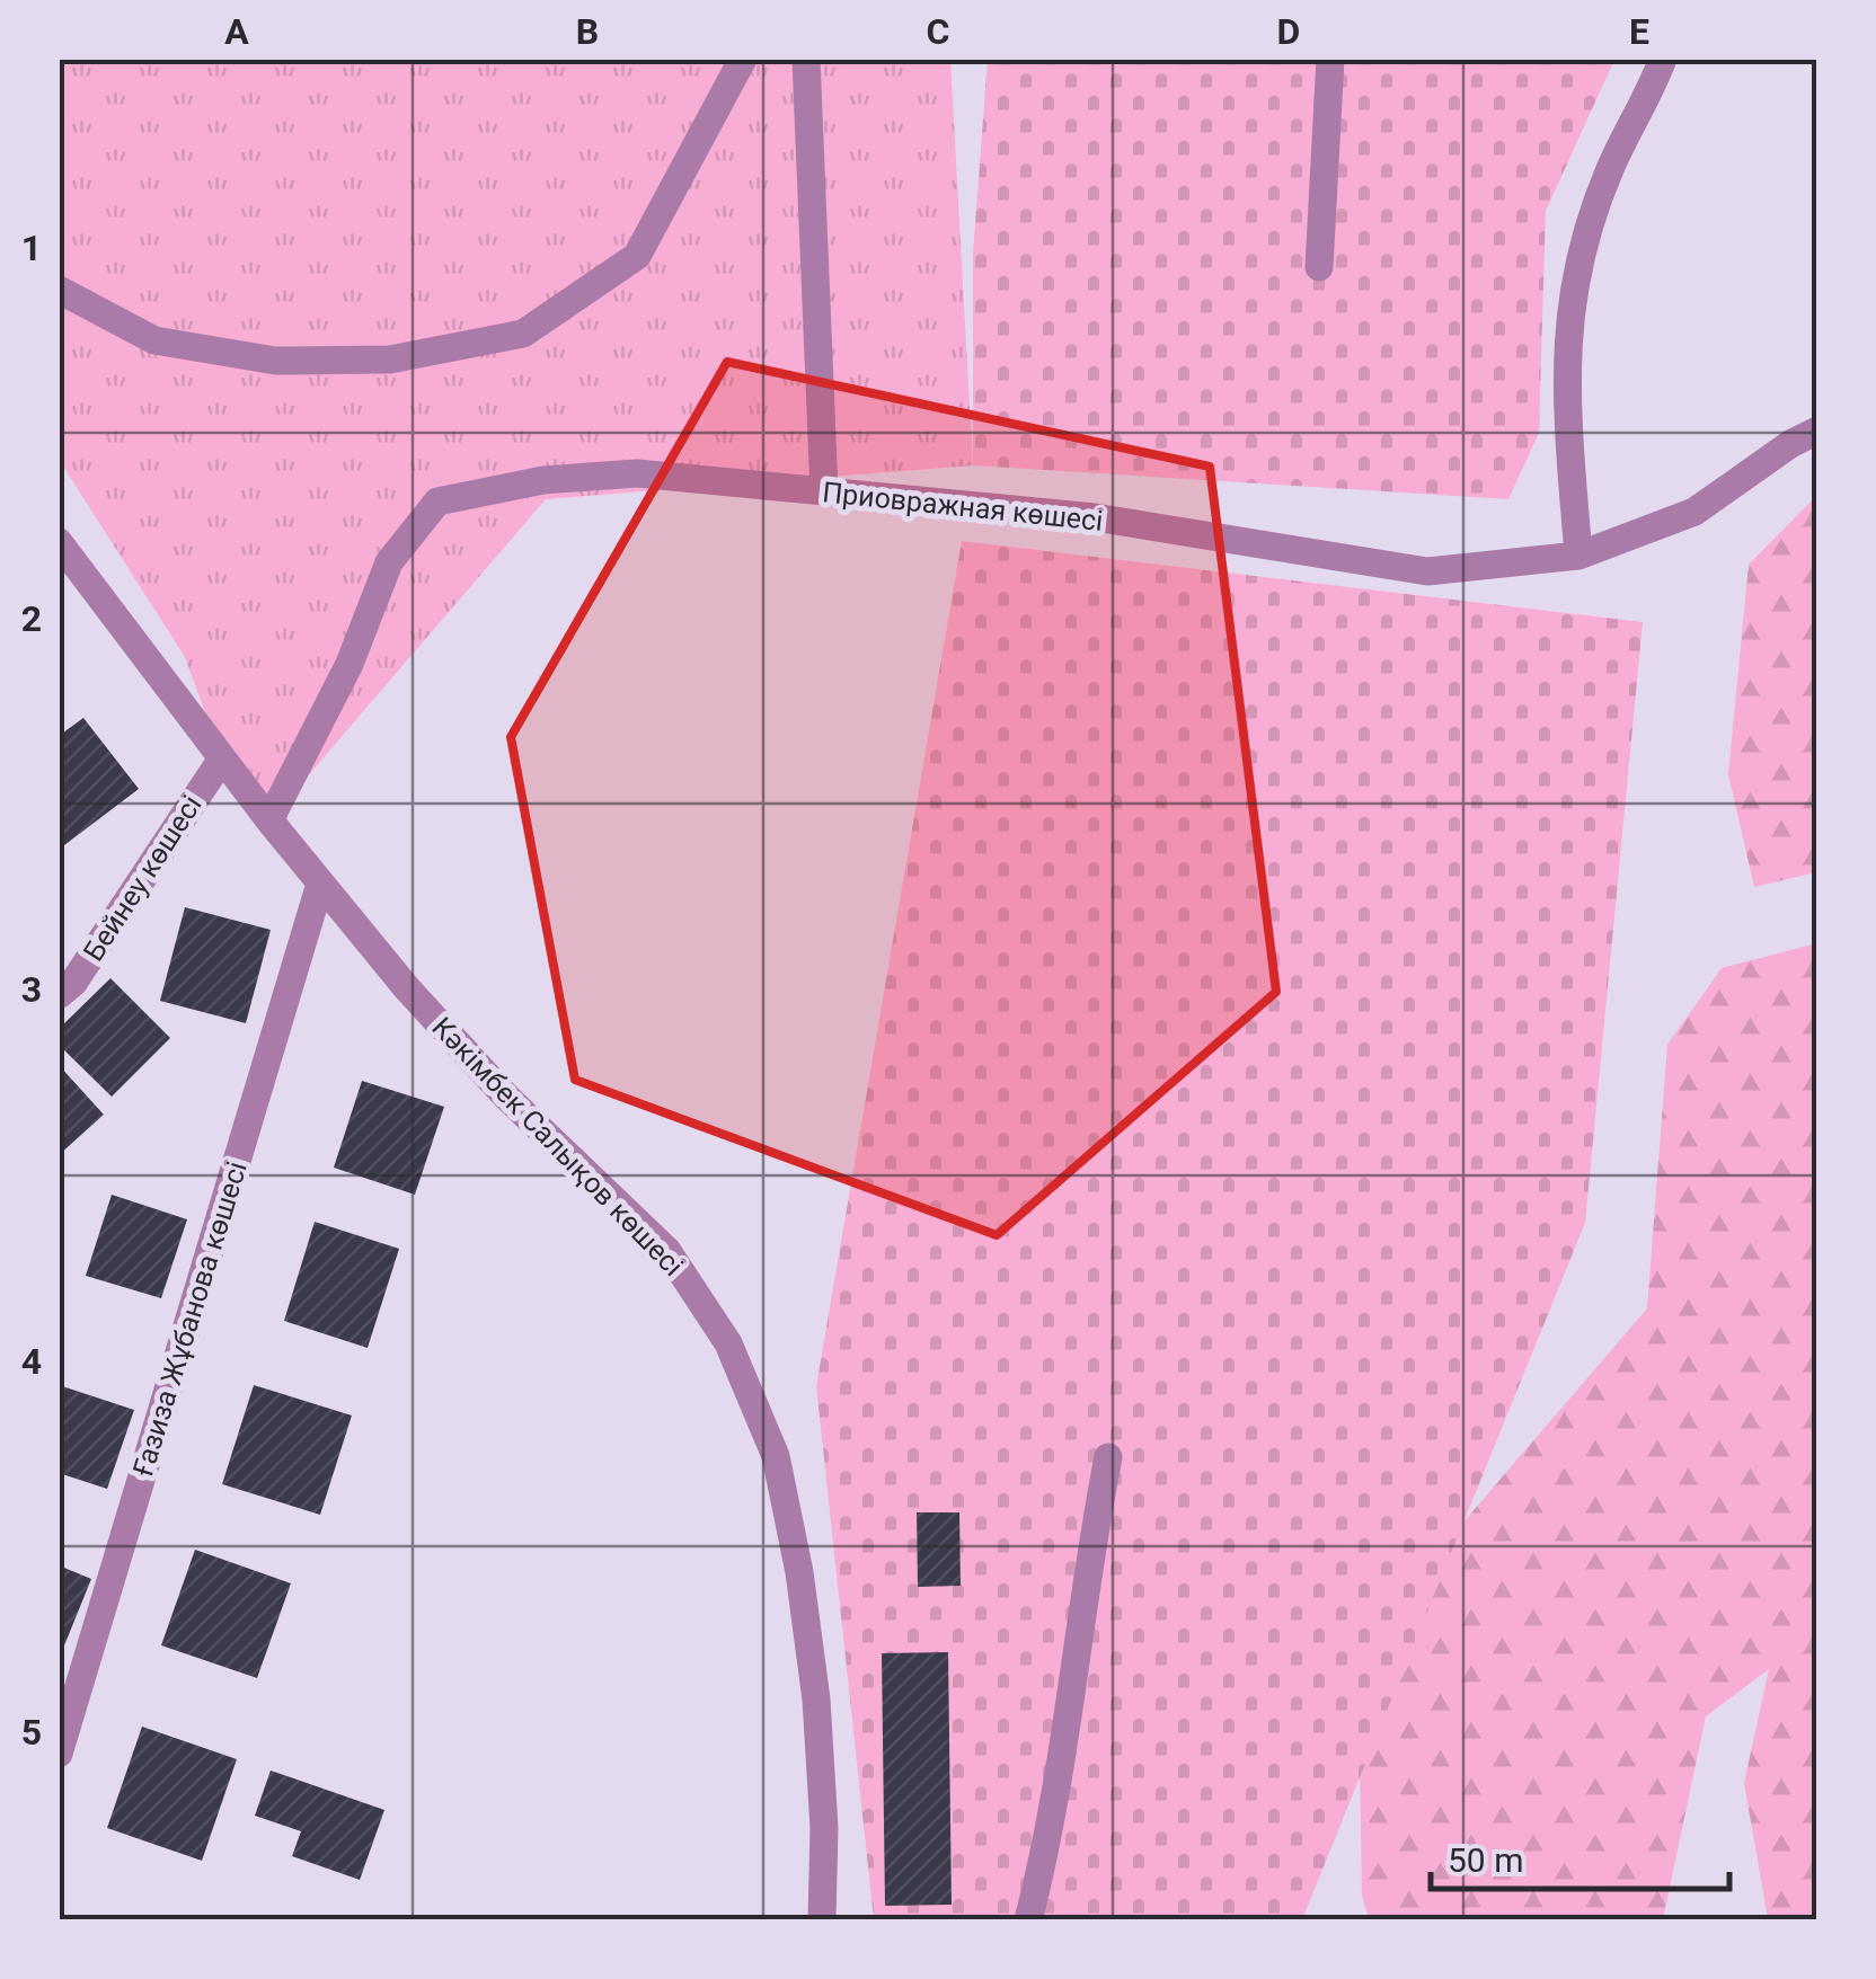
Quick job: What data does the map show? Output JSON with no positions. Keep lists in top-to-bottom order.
{
  "streets": {
    "street": [
      "Приовражная көшесі",
      "Бейнеу көшесі",
      "Кәкімбек Салықов көшесі",
      "Ғазиза Жұбанова көшесі"
    ]
  },
  "crossings": [
    ["Приовражная көшесі", "Кәкімбек Салықов көшесі"],
    ["Бейнеу көшесі", "Кәкімбек Салықов көшесі"],
    ["Кәкімбек Салықов көшесі", "Ғазиза Жұбанова көшесі"]
  ],
  "scale_bar": "50 m",
  "grid": {
    "columns": [
      "A",
      "B",
      "C",
      "D",
      "E"
    ],
    "rows": [
      "1",
      "2",
      "3",
      "4",
      "5"
    ]
  }
}
